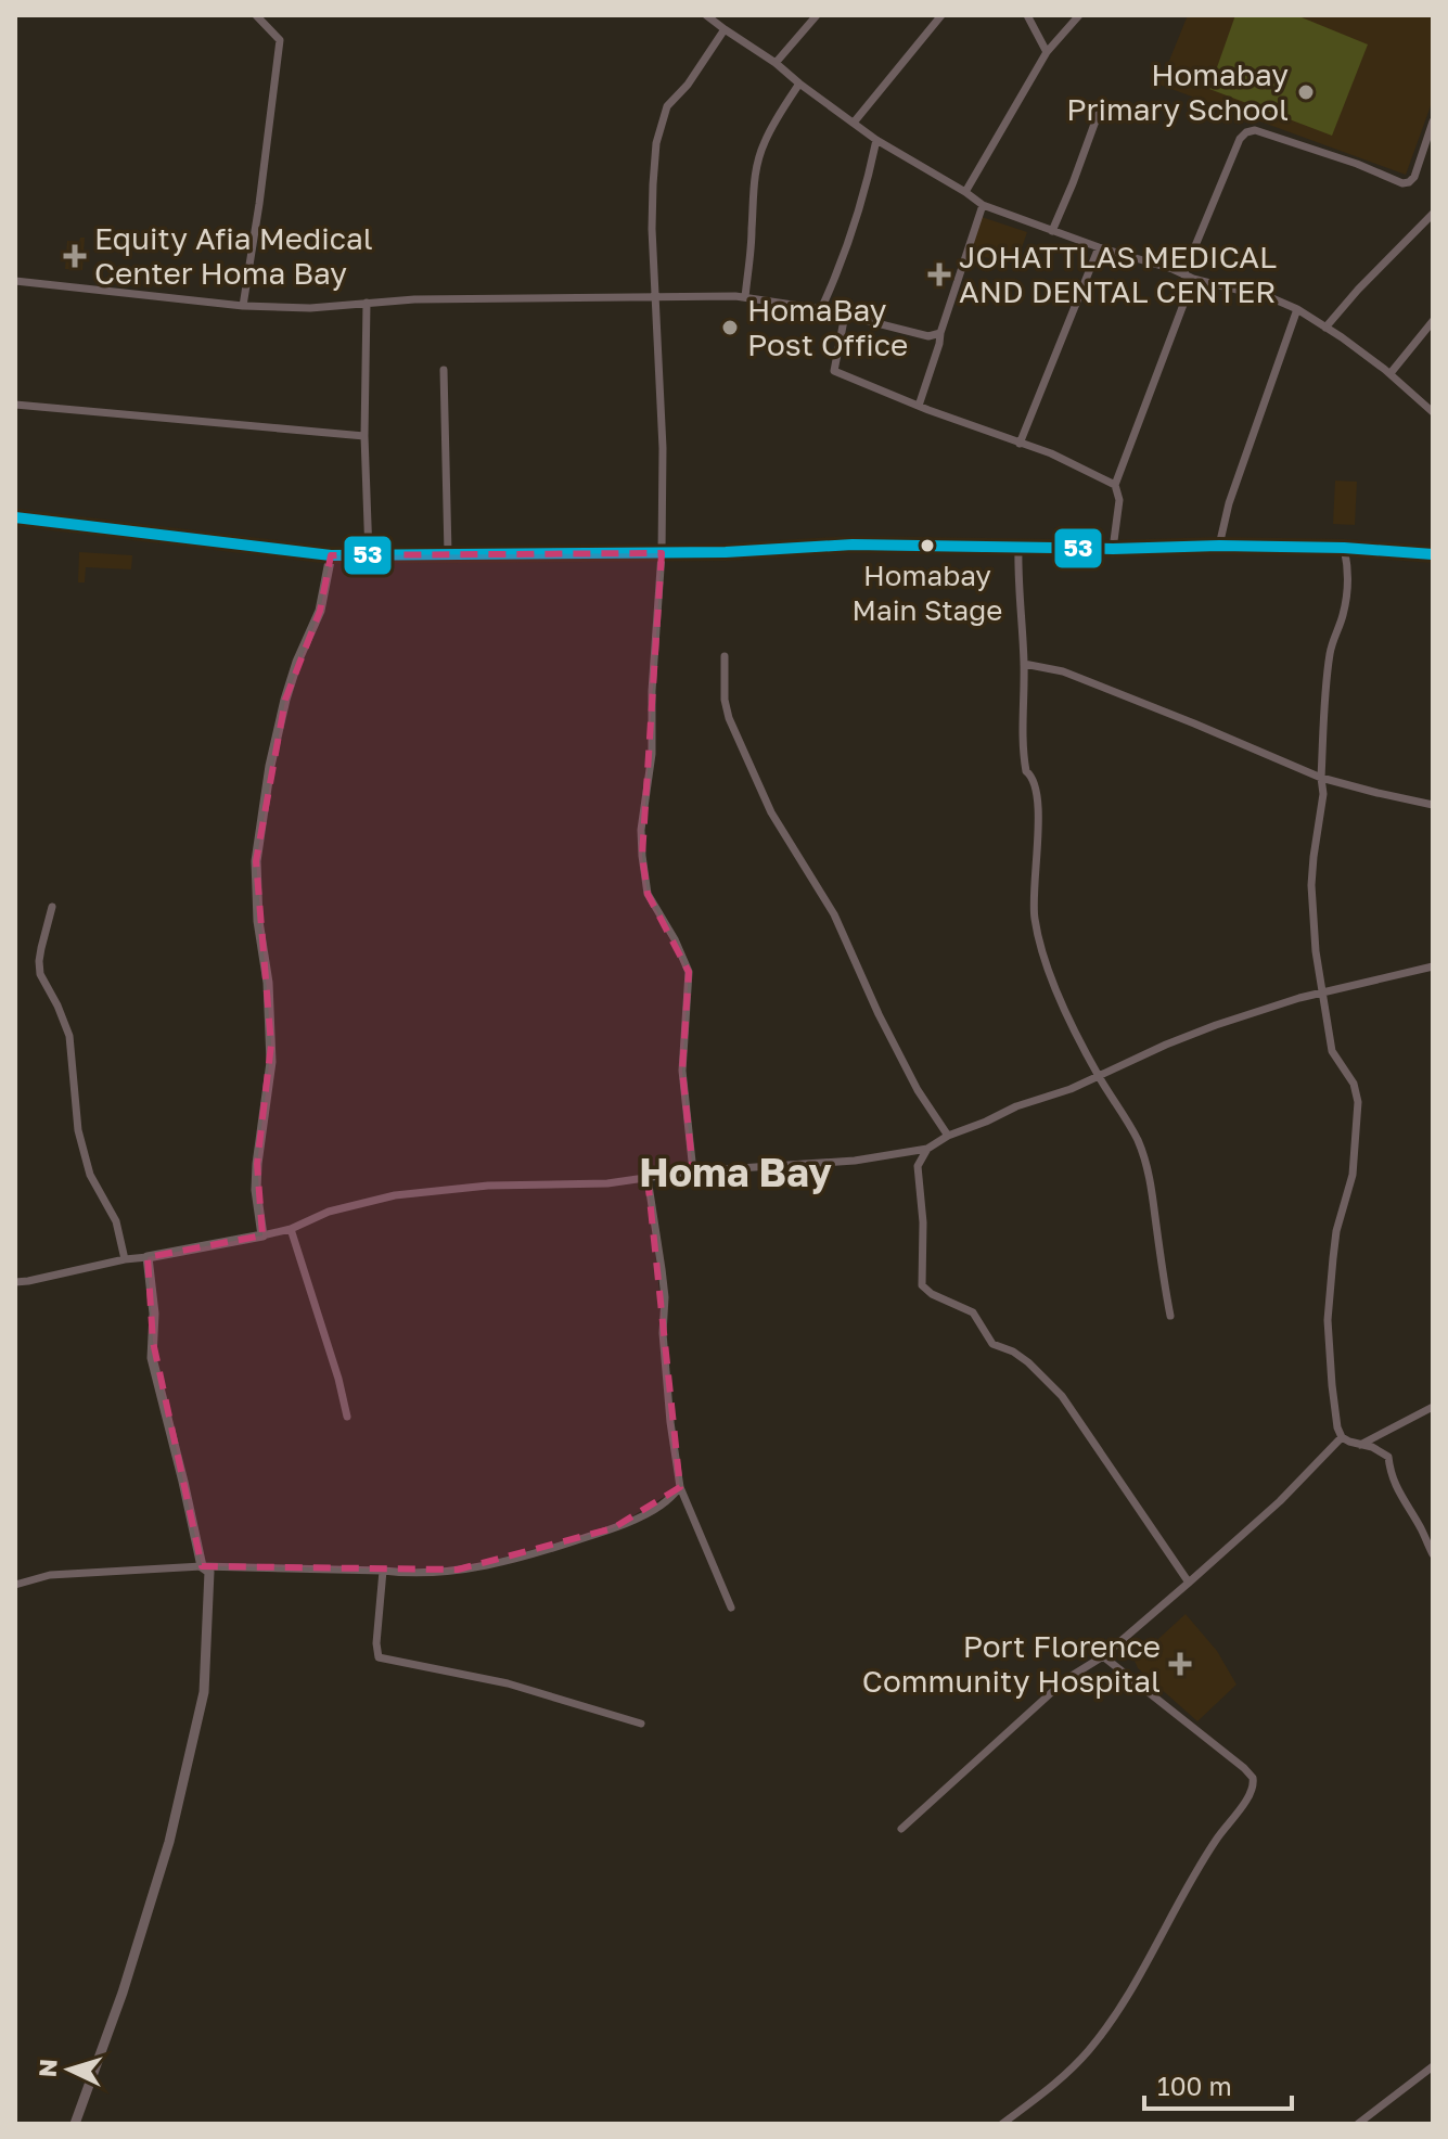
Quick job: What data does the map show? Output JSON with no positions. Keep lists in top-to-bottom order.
{
  "districts": ["Homa Bay"],
  "places": {
    "other": ["Homabay Primary School", "HomaBay Post Office", "Homabay Main Stage"],
    "health": ["Equity Afia Medical Center Homa Bay", "JOHATTLAS MEDICAL AND DENTAL CENTER", "Port Florence Community Hospital"]
  },
  "lines": ["transit line 53"],
  "scale_bar": "100 m",
  "north": "left"
}
